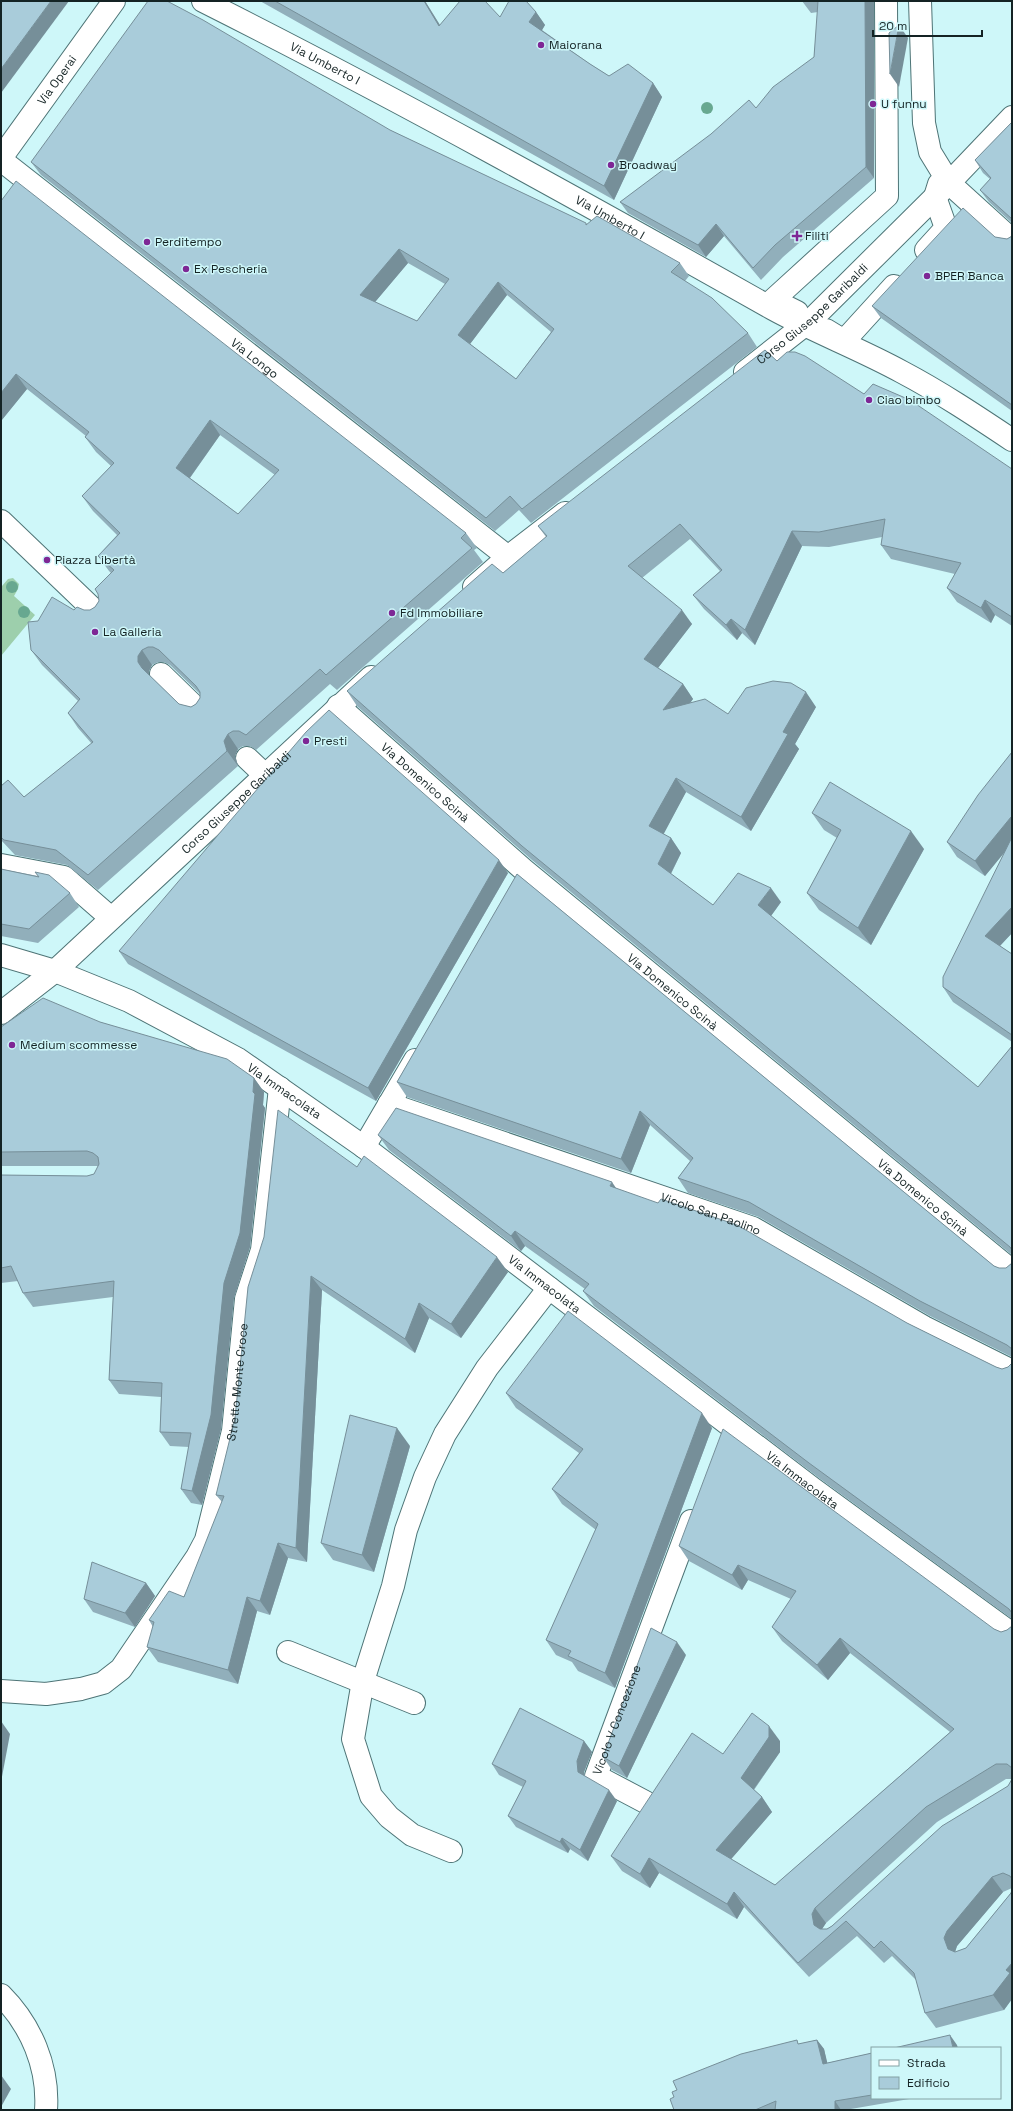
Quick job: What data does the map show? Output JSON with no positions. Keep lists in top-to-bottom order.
{
  "streets": {
    "street": [
      "Via Umberto I",
      "Via Operai",
      "Corso Giuseppe Garibaldi",
      "Via Longo",
      "Via Domenico Scinà",
      "Via Immacolata",
      "Vicolo San Paolino",
      "Stretto Monte Croce",
      "Vicolo V Concezione"
    ]
  },
  "crossings": [
    ["Via Umberto I", "Corso Giuseppe Garibaldi"],
    ["Via Operai", "Via Longo"],
    ["Corso Giuseppe Garibaldi", "Via Domenico Scinà"],
    ["Corso Giuseppe Garibaldi", "Via Immacolata"],
    ["Via Immacolata", "Stretto Monte Croce"]
  ],
  "places": {
    "other": [
      "Maiorana",
      "U funnu",
      "Broadway",
      "Perditempo",
      "Ex Pescheria",
      "BPER Banca",
      "Ciao bimbo",
      "Piazza Libertà",
      "Fd Immobiliare",
      "La Galleria",
      "Presti",
      "Medium scommesse"
    ],
    "health": ["Filiti"]
  },
  "legend": ["Strada", "Edificio"],
  "scale_bar": "20 m"
}
